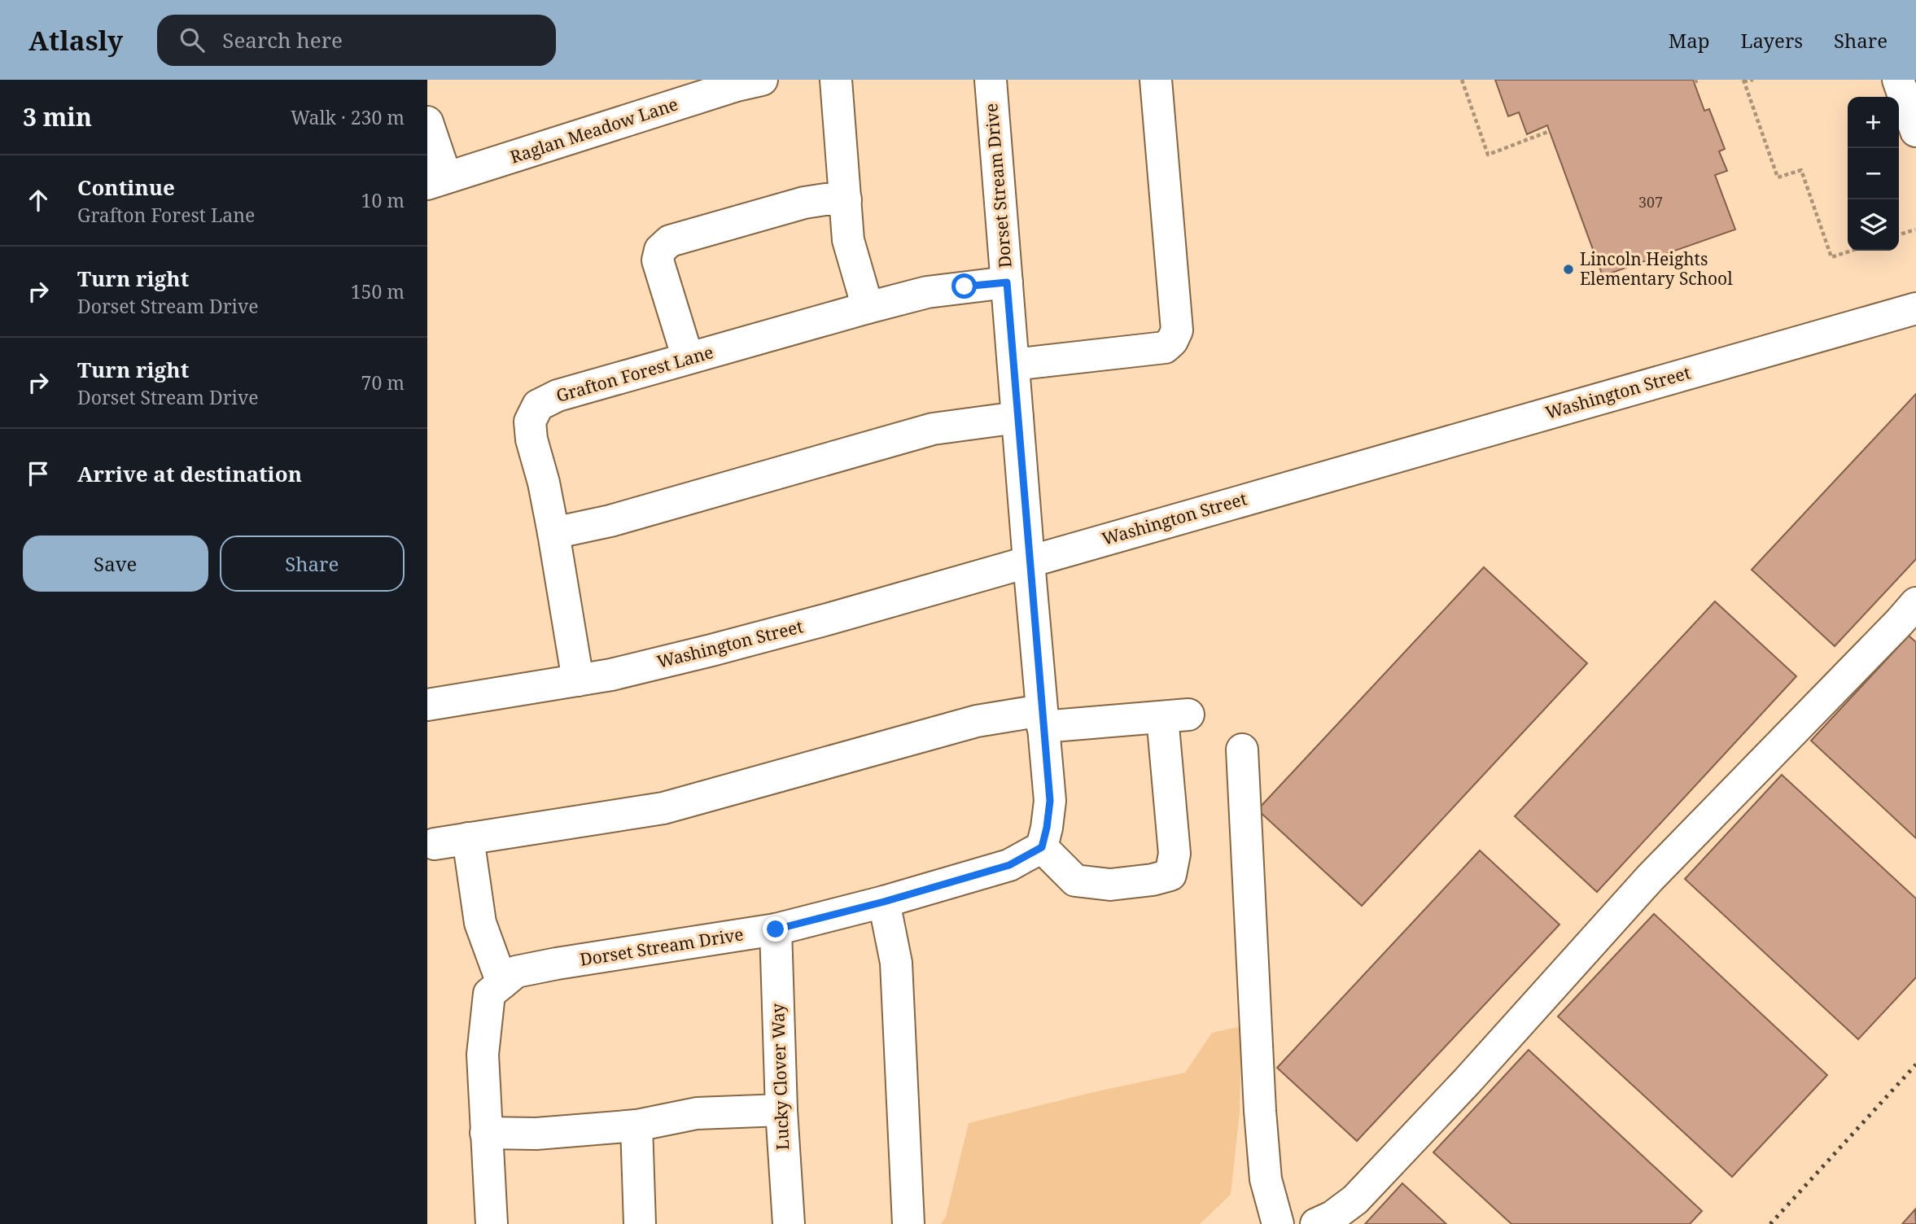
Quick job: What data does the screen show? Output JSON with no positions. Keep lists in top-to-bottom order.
{
  "streets": {
    "street": [
      "Raglan Meadow Lane",
      "Dorset Stream Drive",
      "Grafton Forest Lane",
      "Washington Street",
      "Lucky Clover Way"
    ]
  },
  "crossings": [
    ["Dorset Stream Drive", "Grafton Forest Lane"],
    ["Dorset Stream Drive", "Washington Street"],
    ["Dorset Stream Drive", "Lucky Clover Way"],
    ["Grafton Forest Lane", "Washington Street"]
  ],
  "places": ["Lincoln Heights Elementary School"],
  "house_numbers": ["307"],
  "page": {
    "header": "Atlasly",
    "search": "Search here",
    "nav": ["Map", "Layers", "Share"],
    "heading": ["3 min", "Walk · 230 m"],
    "map_buttons": ["+", "−"],
    "list": [
      ["Continue", "Grafton Forest Lane", "10 m"],
      ["Turn right", "Dorset Stream Drive", "150 m"],
      ["Turn right", "Dorset Stream Drive", "70 m"],
      "Arrive at destination"
    ],
    "buttons": ["Save", "Share"]
  }
}
